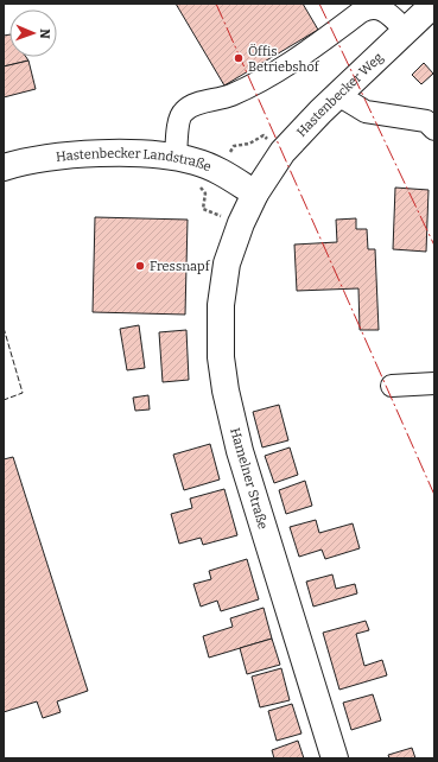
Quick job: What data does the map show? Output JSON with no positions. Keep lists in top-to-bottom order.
{
  "streets": {
    "main road": ["Hastenbecker Weg", "Hastenbecker Landstraße", "Hamelner Straße"]
  },
  "crossings": [
    ["Hastenbecker Weg", "Hastenbecker Landstraße"],
    ["Hastenbecker Weg", "Hamelner Straße"],
    ["Hastenbecker Landstraße", "Hamelner Straße"]
  ],
  "places": ["Öffis Betriebshof", "Fressnapf"],
  "north": "right"
}
